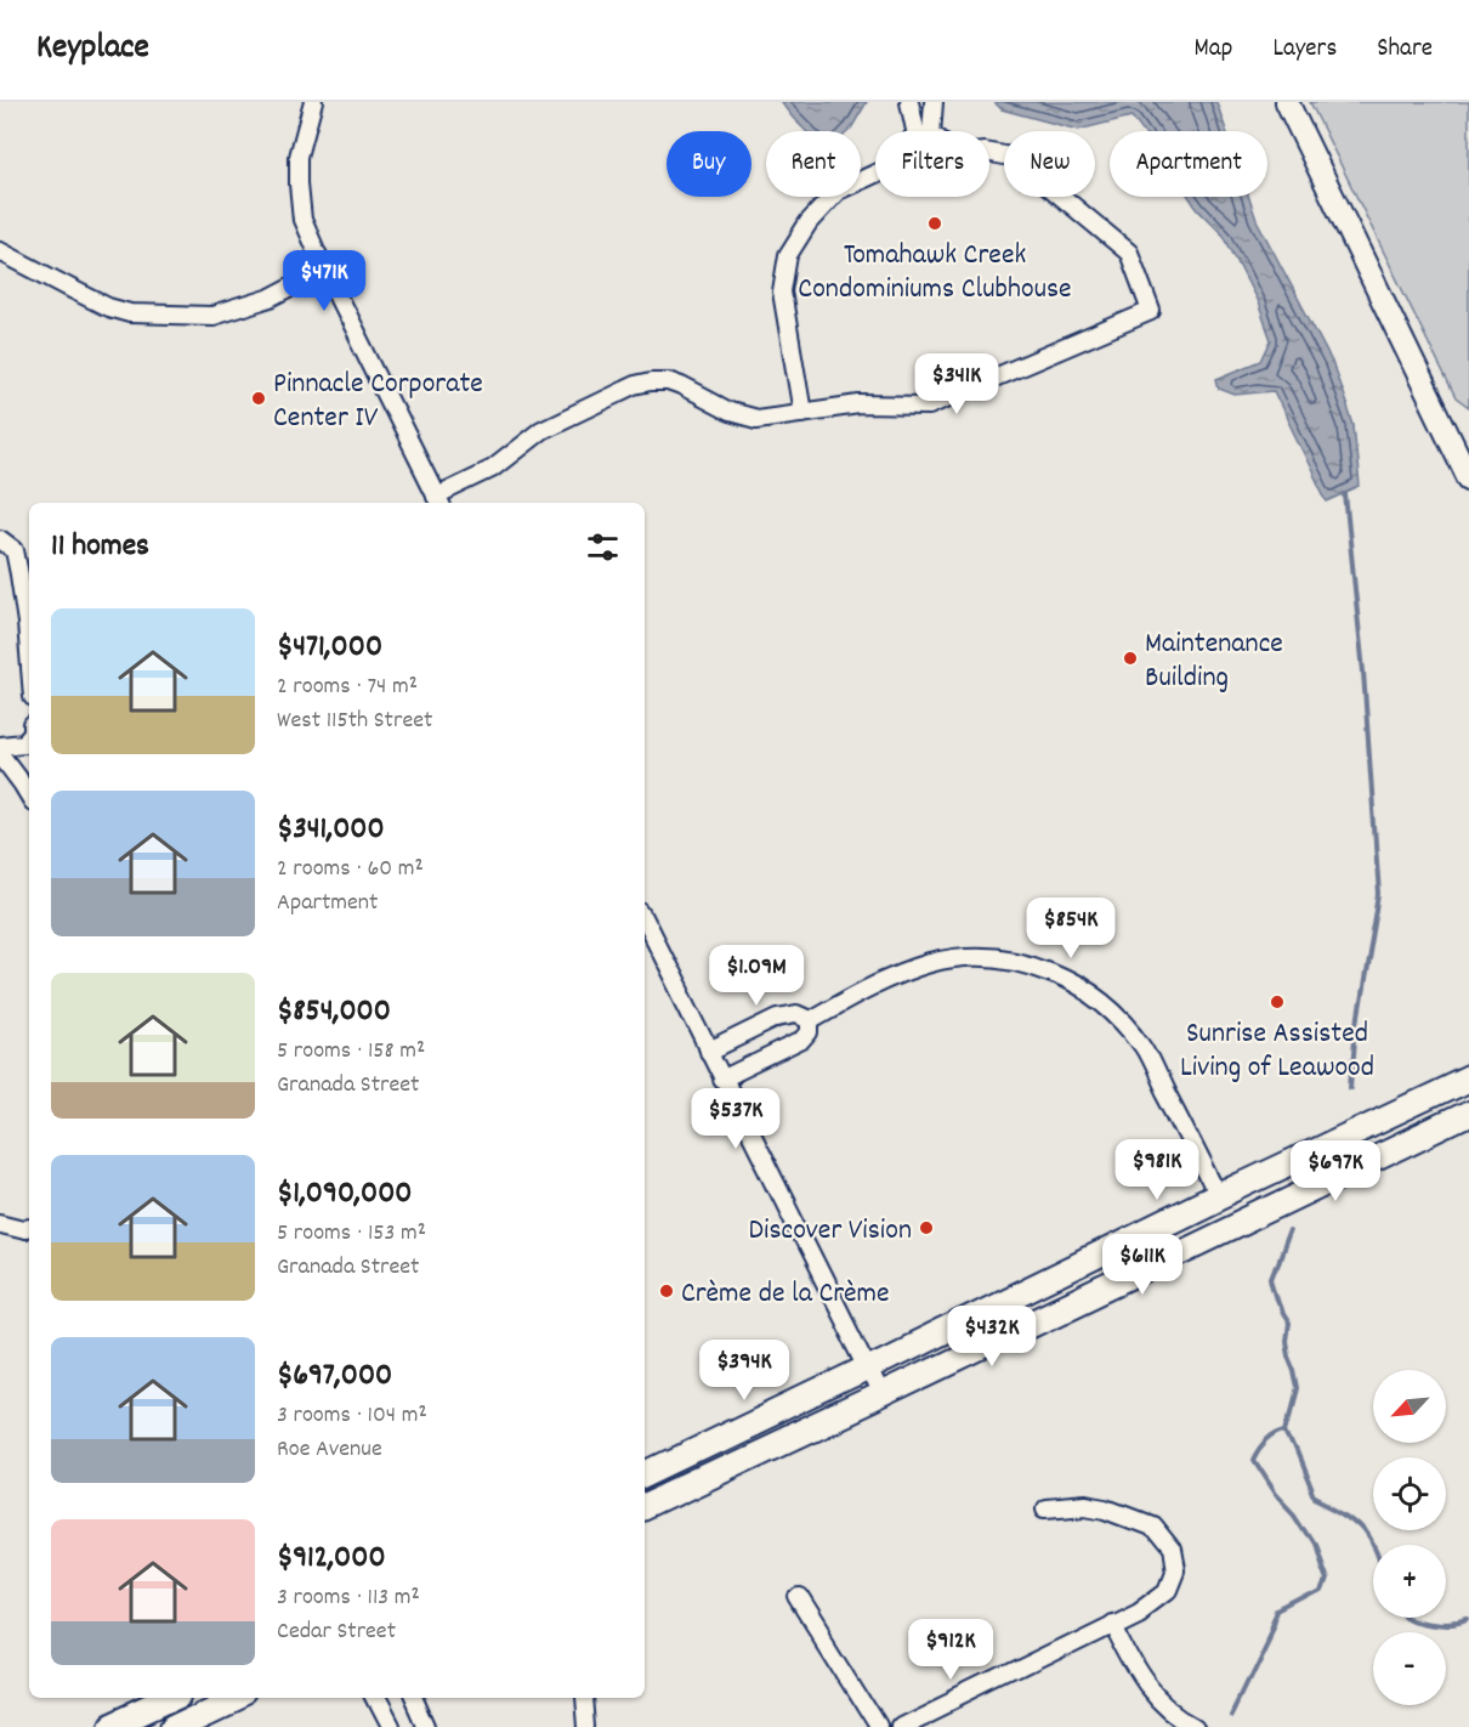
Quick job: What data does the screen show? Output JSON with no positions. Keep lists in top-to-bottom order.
{
  "places": [
    "Tomahawk Creek Condominiums Clubhouse",
    "Pinnacle Corporate Center IV",
    "Maintenance Building",
    "Sunrise Assisted Living of Leawood",
    "Discover Vision",
    "Crème de la Crème"
  ],
  "north": "bottom left",
  "page": {
    "header": "Keyplace",
    "nav": ["Map", "Layers", "Share"],
    "chip": [
      "Buy",
      "Rent",
      "Filters",
      "New",
      "Apartment"
    ],
    "price": [
      "$471K",
      "$341K",
      "$854K",
      "$1.09M",
      "$537K",
      "$981K",
      "$697K",
      "$611K",
      "$432K",
      "$394K",
      "$912K"
    ],
    "heading": "11 homes",
    "list": [
      {
        "name": "$471,000",
        "note": "2 rooms · 74 m² · West 115th Street"
      },
      {
        "name": "$341,000",
        "note": "2 rooms · 60 m² · Apartment"
      },
      {
        "name": "$854,000",
        "note": "5 rooms · 158 m² · Granada Street"
      },
      {
        "name": "$1,090,000",
        "note": "5 rooms · 153 m² · Granada Street"
      },
      {
        "name": "$697,000",
        "note": "3 rooms · 104 m² · Roe Avenue"
      },
      {
        "name": "$912,000",
        "note": "3 rooms · 113 m² · Cedar Street"
      }
    ],
    "map_buttons": ["+", "−"]
  }
}
